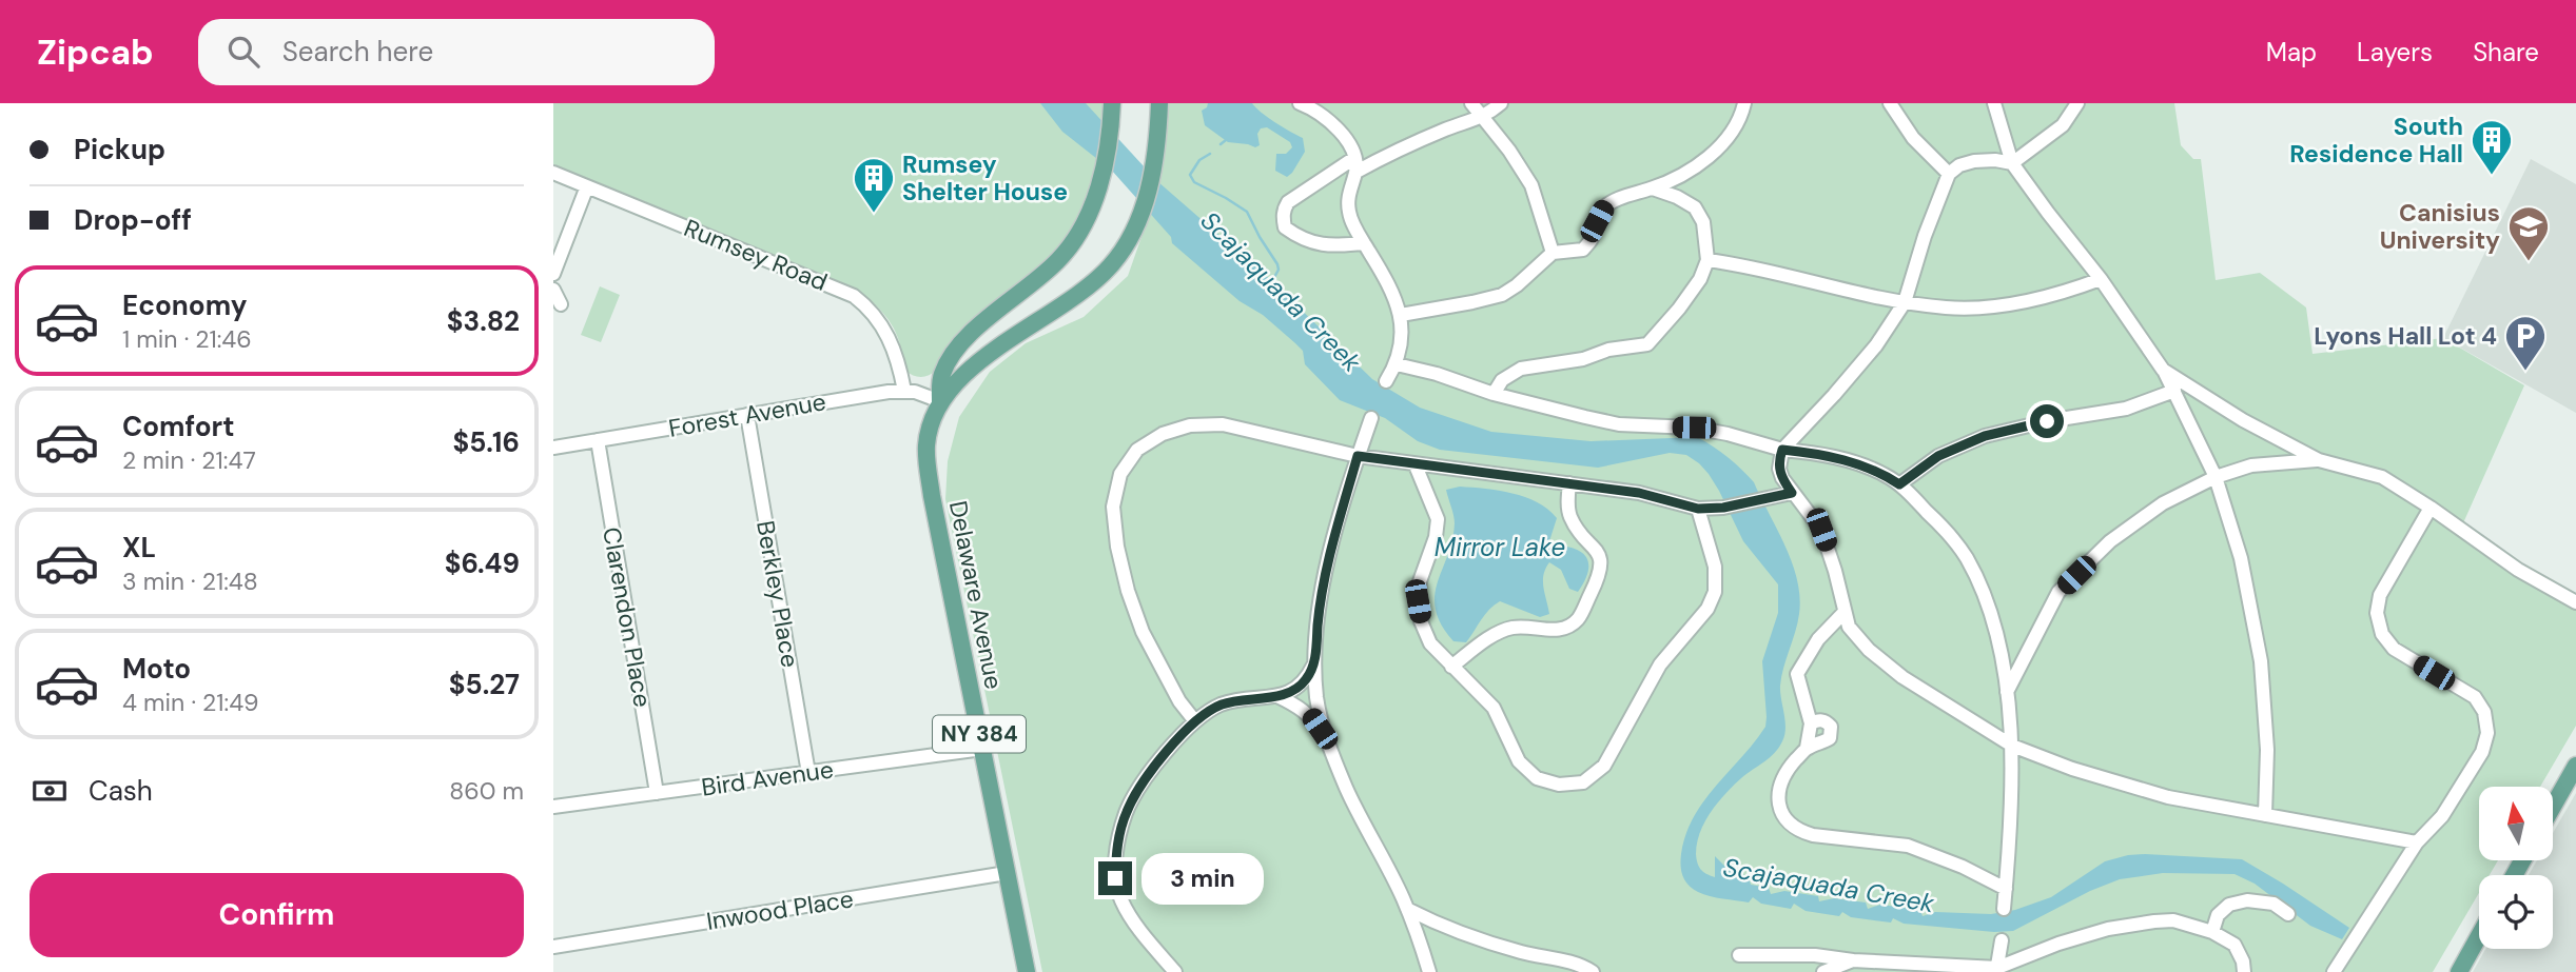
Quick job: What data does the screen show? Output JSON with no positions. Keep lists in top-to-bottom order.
{
  "streets": {
    "main road": ["Delaware Avenue", "NY 384"],
    "street": [
      "Rumsey Road",
      "Forest Avenue",
      "Berkley Place",
      "Clarendon Place",
      "Bird Avenue",
      "Inwood Place"
    ]
  },
  "crossings": [
    ["Rumsey Road", "Forest Avenue"],
    ["Forest Avenue", "Berkley Place"],
    ["Forest Avenue", "Delaware Avenue"],
    ["Forest Avenue", "Clarendon Place"],
    ["Berkley Place", "Bird Avenue"],
    ["Delaware Avenue", "Bird Avenue"],
    ["Delaware Avenue", "Inwood Place"],
    ["Clarendon Place", "Bird Avenue"]
  ],
  "water": ["Scajaquada Creek", "Mirror Lake"],
  "places": {
    "building": ["South Residence Hall", "Rumsey Shelter House"],
    "school or university": ["Canisius University"],
    "parking": ["Lyons Hall Lot 4"]
  },
  "north": "top",
  "page": {
    "header": "Zipcab",
    "search": "Search here",
    "nav": ["Map", "Layers", "Share"],
    "banner": ["Pickup", "Drop-off"],
    "list": [
      {
        "name": "Economy",
        "note": "1 min · 21:46",
        "value": "$3.82"
      },
      {
        "name": "Comfort",
        "note": "2 min · 21:47",
        "value": "$5.16"
      },
      {
        "name": "XL",
        "note": "3 min · 21:48",
        "value": "$6.49"
      },
      {
        "name": "Moto",
        "note": "4 min · 21:49",
        "value": "$5.27"
      }
    ],
    "pay": ["Cash", "860 m"],
    "bubble": "3 min",
    "buttons": "Confirm"
  }
}
